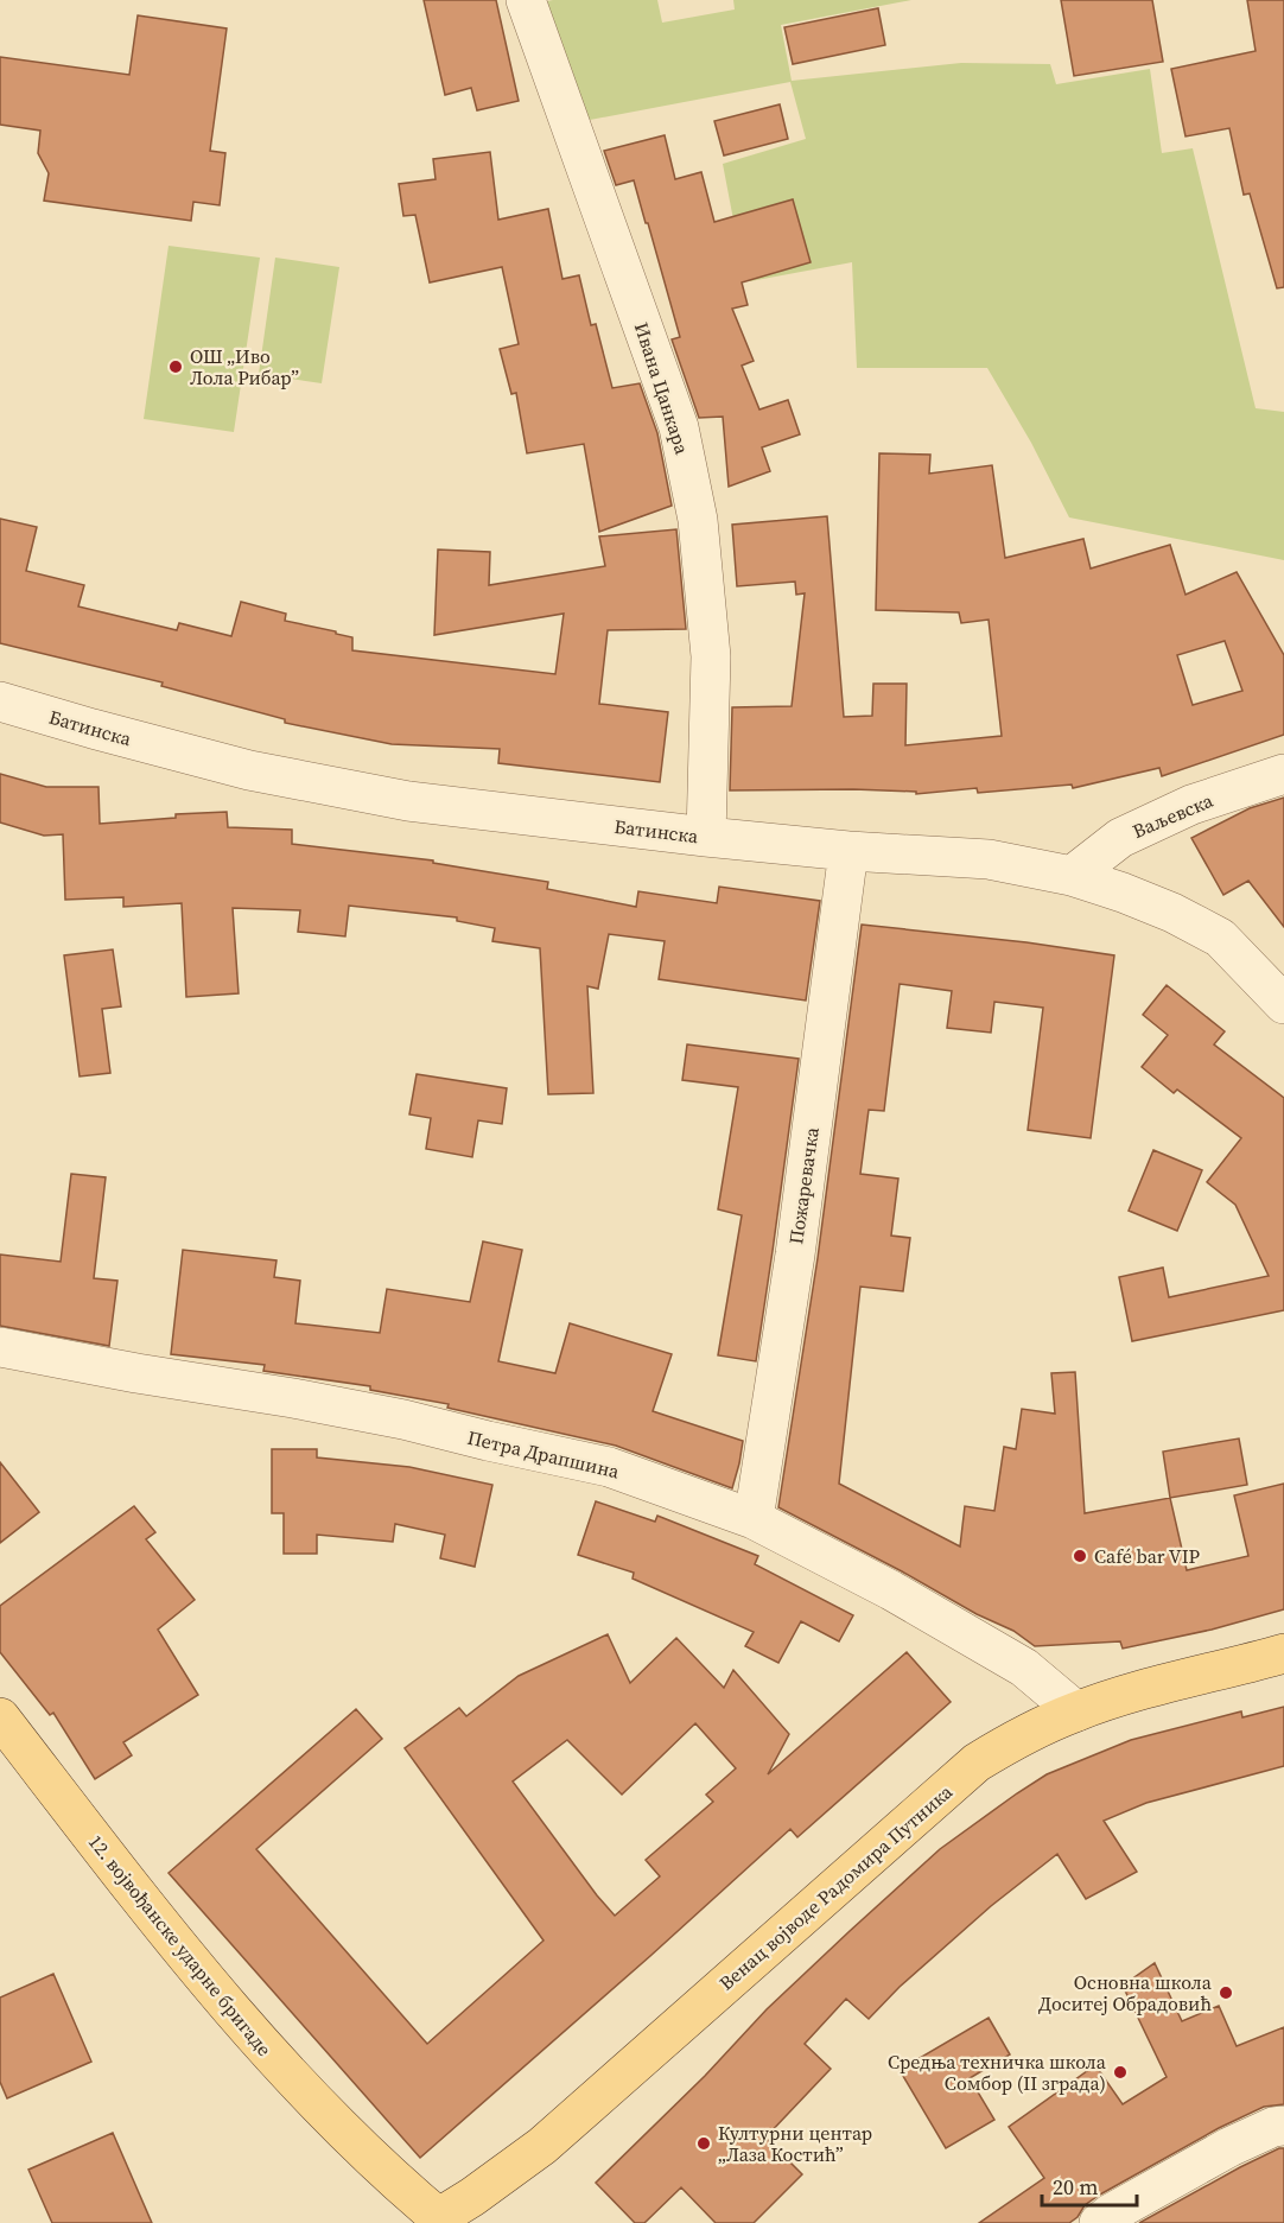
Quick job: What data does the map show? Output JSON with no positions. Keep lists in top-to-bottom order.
{
  "streets": {
    "main road": ["Венац војводе Радомира Путника", "12. војвођанске ударне бригаде"],
    "street": [
      "Ивана Цанкара",
      "Батинска",
      "Ваљевска",
      "Пожаревачка",
      "Петра Драпшина"
    ]
  },
  "crossings": [
    ["Ивана Цанкара", "Батинска"],
    ["Батинска", "Ваљевска"],
    ["Батинска", "Пожаревачка"],
    ["Пожаревачка", "Петра Драпшина"],
    ["Петра Драпшина", "Венац војводе Радомира Путника"],
    ["Венац војводе Радомира Путника", "12. војвођанске ударне бригаде"]
  ],
  "places": [
    "ОШ „Иво Лола Рибар”",
    "Café bar VIP",
    "Основна школа Доситеј Обрадовић",
    "Средња техничка школа Сомбор (II зграда)",
    "Културни центар „Лаза Костић”"
  ],
  "scale_bar": "20 m"
}
